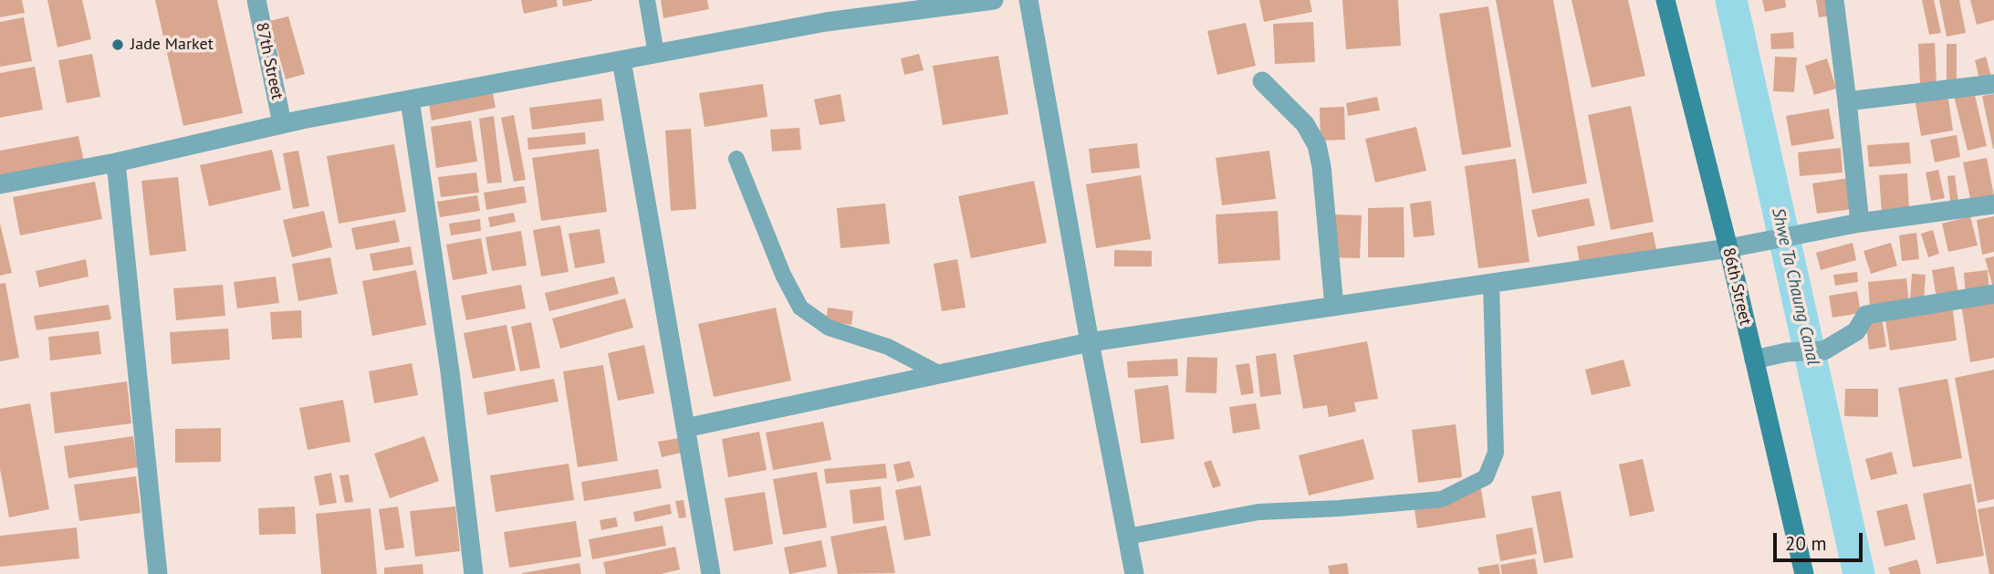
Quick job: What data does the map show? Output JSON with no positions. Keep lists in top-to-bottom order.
{
  "streets": {
    "main road": ["86th Street"],
    "street": ["87th Street"]
  },
  "water": ["Shwe Ta Chaung Canal"],
  "places": ["Jade Market"],
  "scale_bar": "20 m"
}
